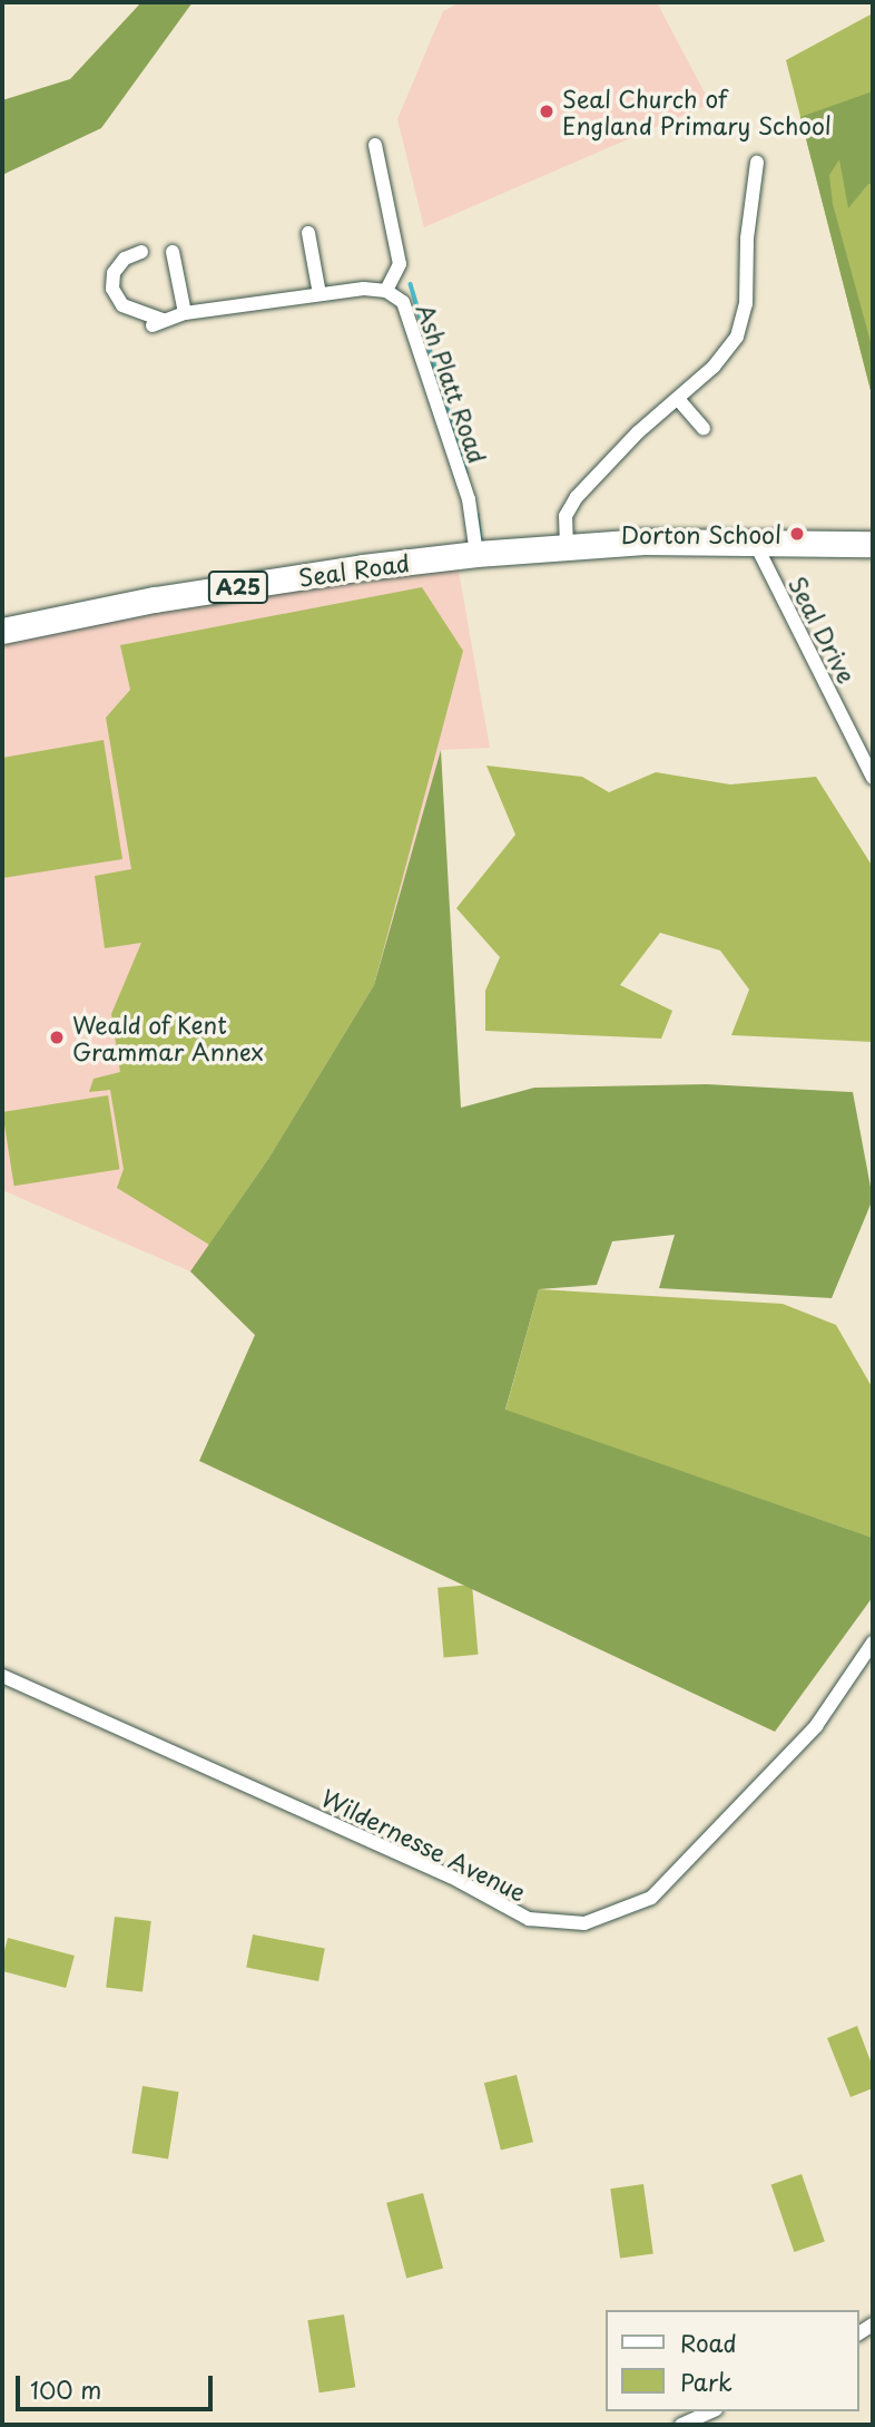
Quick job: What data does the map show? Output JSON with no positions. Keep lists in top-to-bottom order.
{
  "streets": {
    "highway": ["Seal Road", "A25"],
    "street": ["Ash Platt Road", "Seal Drive", "Wildernesse Avenue"]
  },
  "crossings": [
    ["Ash Platt Road", "Seal Road"],
    ["Ash Platt Road", "A25"],
    ["Seal Road", "A25"],
    ["A25", "Seal Drive"]
  ],
  "places": ["Seal Church of England Primary School", "Dorton School", "Weald of Kent Grammar Annex"],
  "legend": ["Road", "Park"],
  "scale_bar": "100 m"
}
